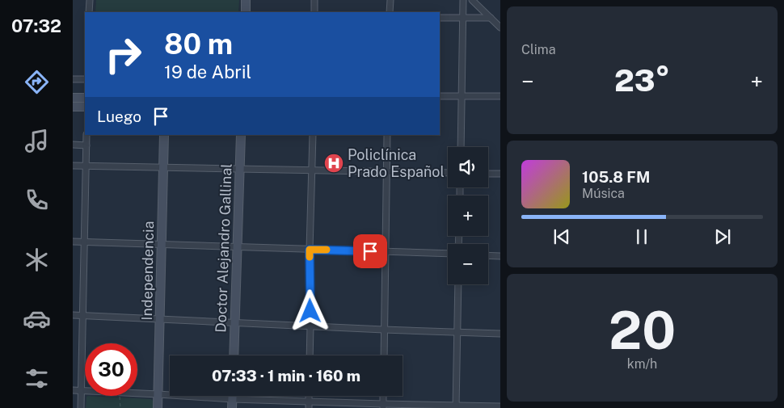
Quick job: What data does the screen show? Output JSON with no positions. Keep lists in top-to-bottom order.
{
  "streets": {
    "street": ["Doctor Alejandro Gallinal", "Independencia"]
  },
  "places": {
    "hospital": ["Policlínica Prado Español"]
  },
  "page": {
    "tabs": "07:32",
    "tile": [
      "Clima",
      ["20", "km/h"]
    ],
    "turn": ["80 m", "19 de Abril"],
    "heat": ["−", "23°", "+"],
    "then": "Luego",
    "map_buttons": ["+", "−"],
    "song": ["105.8 FM", "Música"],
    "limit": "30",
    "trip": "07:33 · 1 min · 160 m"
  }
}
